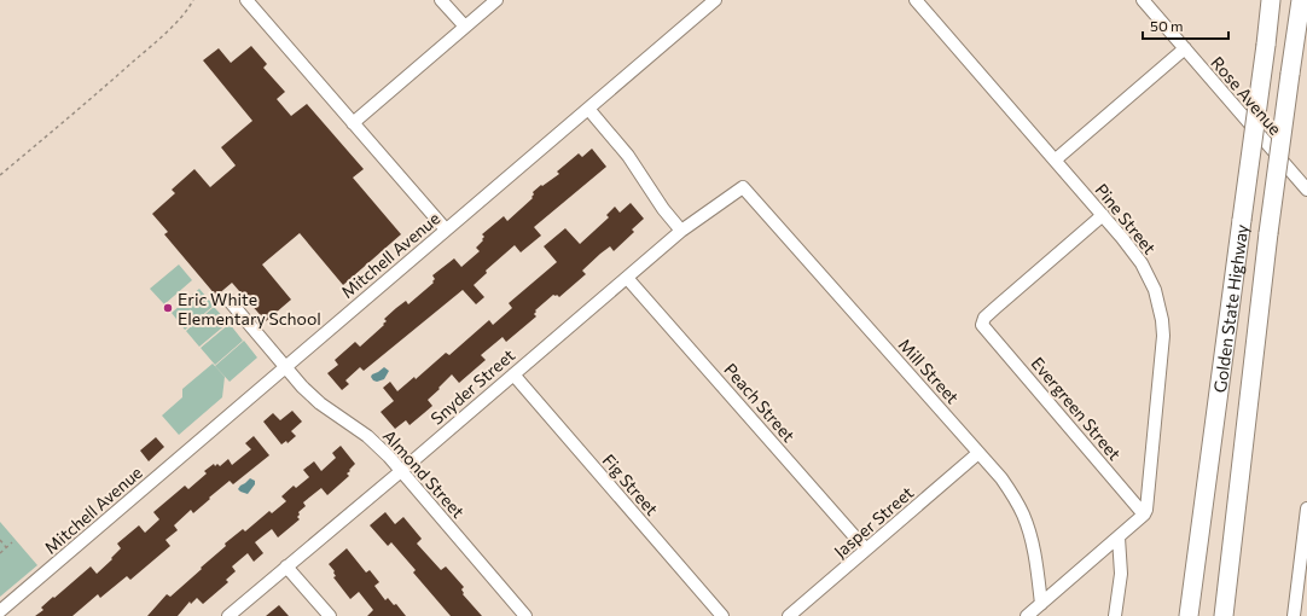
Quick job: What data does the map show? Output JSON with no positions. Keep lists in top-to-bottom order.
{
  "streets": {
    "highway": ["Golden State Highway"],
    "street": [
      "Rose Avenue",
      "Pine Street",
      "Mitchell Avenue",
      "Mill Street",
      "Snyder Street",
      "Peach Street",
      "Evergreen Street",
      "Almond Street",
      "Fig Street",
      "Jasper Street"
    ]
  },
  "crossings": [
    ["Pine Street", "Evergreen Street"],
    ["Mitchell Avenue", "Almond Street"],
    ["Mill Street", "Snyder Street"],
    ["Mill Street", "Jasper Street"],
    ["Snyder Street", "Peach Street"],
    ["Snyder Street", "Almond Street"],
    ["Snyder Street", "Fig Street"],
    ["Peach Street", "Jasper Street"]
  ],
  "places": ["Eric White Elementary School"],
  "scale_bar": "50 m"
}
